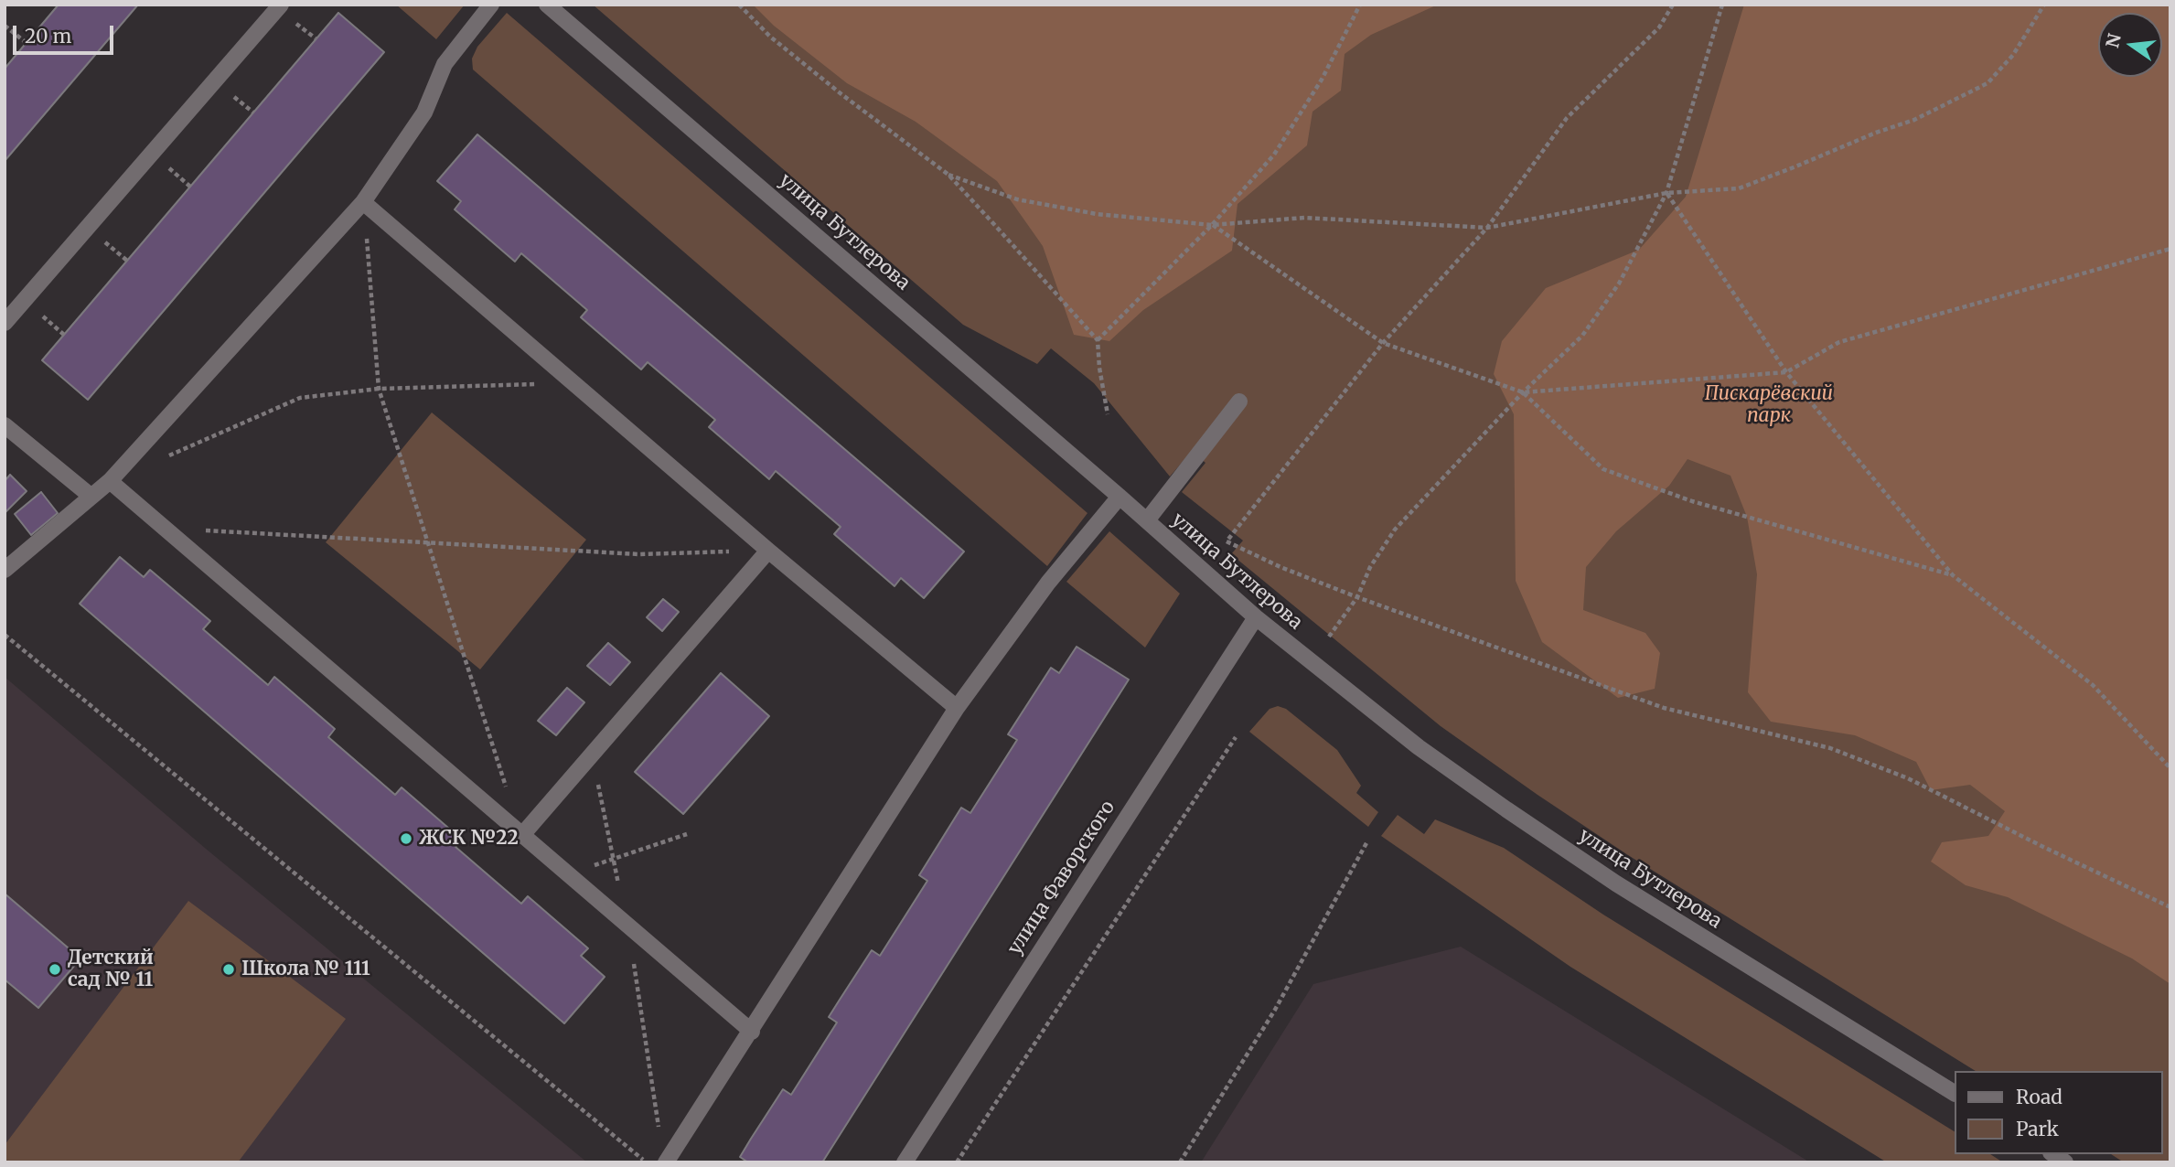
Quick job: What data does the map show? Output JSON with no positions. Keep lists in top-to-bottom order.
{
  "streets": {
    "street": ["улица Бутлерова", "улица Фаворского"]
  },
  "crossings": [
    ["улица Бутлерова", "улица Фаворского"]
  ],
  "parks": ["Пискарёвский парк"],
  "places": ["ЖСК №22", "Детский сад № 11", "Школа № 111"],
  "legend": ["Road", "Park"],
  "scale_bar": "20 m",
  "north": "left"
}
